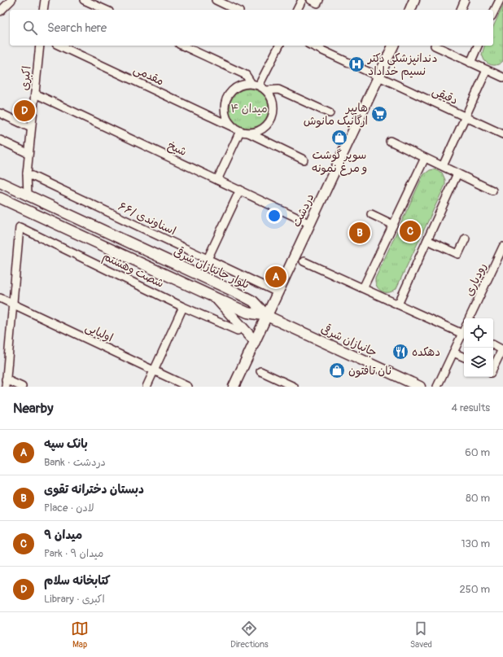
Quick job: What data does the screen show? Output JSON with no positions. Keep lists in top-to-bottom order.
{
  "streets": {
    "main road": ["دردشت", "بلوار جانبازان شرقی", "جانبازان شرقی"],
    "street": [
      "مقدمی",
      "اکبری",
      "دقیقی",
      "شیخ",
      "اسناوندی /۶۶",
      "شصت وهشتم",
      "رودباری",
      "اولیایی"
    ]
  },
  "crossings": [
    ["اکبری", "شیخ"],
    ["اکبری", "اسناوندی /۶۶"],
    ["دقیقی", "دردشت"],
    ["شیخ", "دردشت"],
    ["دردشت", "اسناوندی /۶۶"],
    ["دردشت", "بلوار جانبازان شرقی"],
    ["دردشت", "جانبازان شرقی"],
    ["بلوار جانبازان شرقی", "جانبازان شرقی"],
    ["شصت وهشتم", "اولیایی"]
  ],
  "parks": ["میدان ۴"],
  "places": {
    "hospital": ["دندانپزشکی دکتر نسیم خداداد"],
    "supermarket": ["هایپر ارگانیک مانوش"],
    "shop": ["سوپر گوشت و مرغ نمونه", "نان تافتون"],
    "restaurant": ["دهکده"]
  },
  "page": {
    "search": "Search here",
    "pins": [
      "D",
      "C",
      "B",
      "A"
    ],
    "heading": ["Nearby", "4 results"],
    "list": [
      {
        "mark": "A",
        "name": "بانک سپه",
        "note": "Bank · دردشت",
        "value": "60 m"
      },
      {
        "mark": "B",
        "name": "دبستان دخترانه تقوی",
        "note": "Place · لادن",
        "value": "80 m"
      },
      {
        "mark": "C",
        "name": "میدان ۹",
        "note": "Park · میدان ۹",
        "value": "130 m"
      },
      {
        "mark": "D",
        "name": "کتابخانه سلام",
        "note": "Library · اکبری",
        "value": "250 m"
      }
    ],
    "nav": ["Map", "Directions", "Saved"]
  }
}
